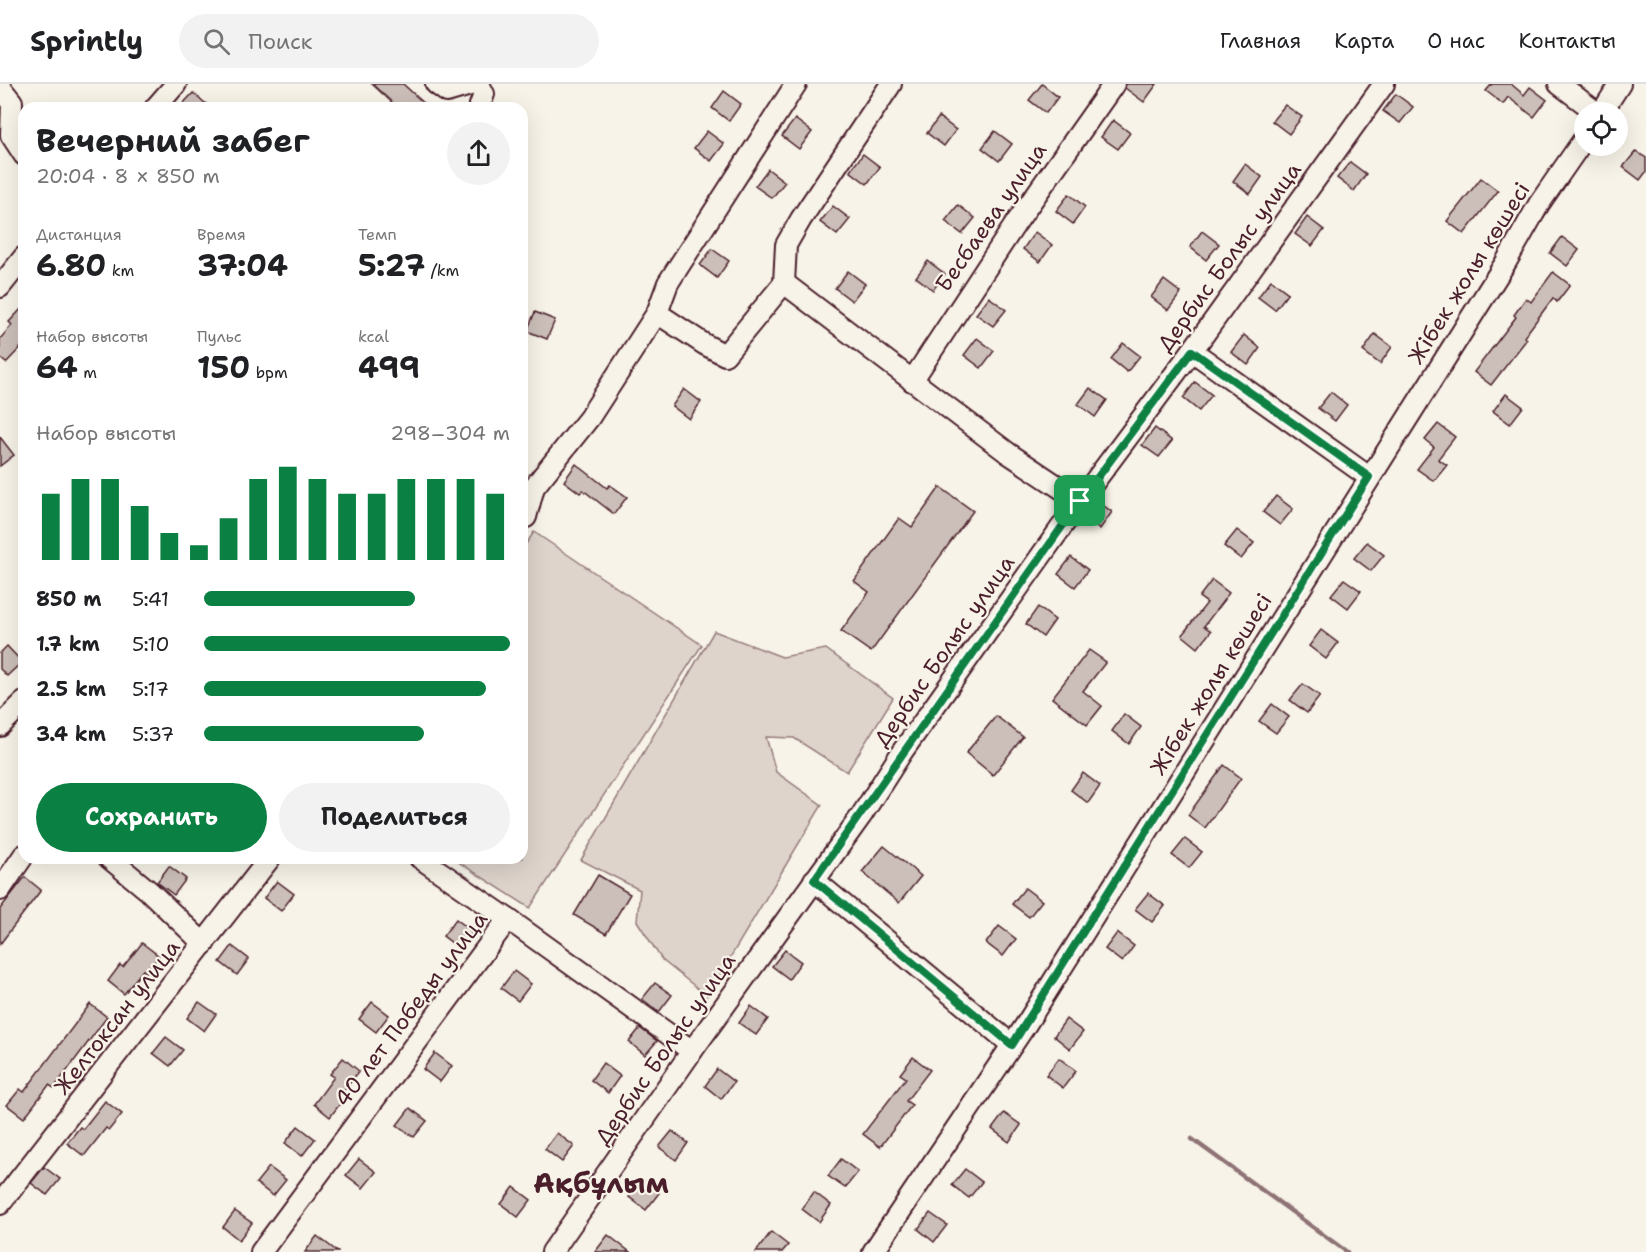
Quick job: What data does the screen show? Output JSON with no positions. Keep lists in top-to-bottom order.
{
  "streets": {
    "street": [
      "Бесбаева улица",
      "Дербис Болыс улица",
      "Жібек жолы көшесі",
      "40 лет Победы улица",
      "Желтоксан улица"
    ]
  },
  "crossings": [
    ["Дербис Болыс улица", "40 лет Победы улица"]
  ],
  "districts": ["Ақбұлым"],
  "page": {
    "header": "Sprintly",
    "search": "Поиск",
    "nav": [
      "Главная",
      "Карта",
      "О нас",
      "Контакты"
    ],
    "heading": ["Вечерний забег", "20:04 · 8 × 850 m"],
    "stats": [
      ["Дистанция", "6.80 km"],
      ["Время", "37:04"],
      ["Темп", "5:27 /km"],
      ["Набор высоты", "64 m"],
      ["Пульс", "150 bpm"],
      ["kcal", "499"]
    ],
    "chart": ["Набор высоты", "298–304 m"],
    "list": [
      {
        "name": "850 m",
        "note": "5:41"
      },
      {
        "name": "1.7 km",
        "note": "5:10"
      },
      {
        "name": "2.5 km",
        "note": "5:17"
      },
      {
        "name": "3.4 km",
        "note": "5:37"
      }
    ],
    "buttons": ["Сохранить", "Поделиться"]
  }
}
